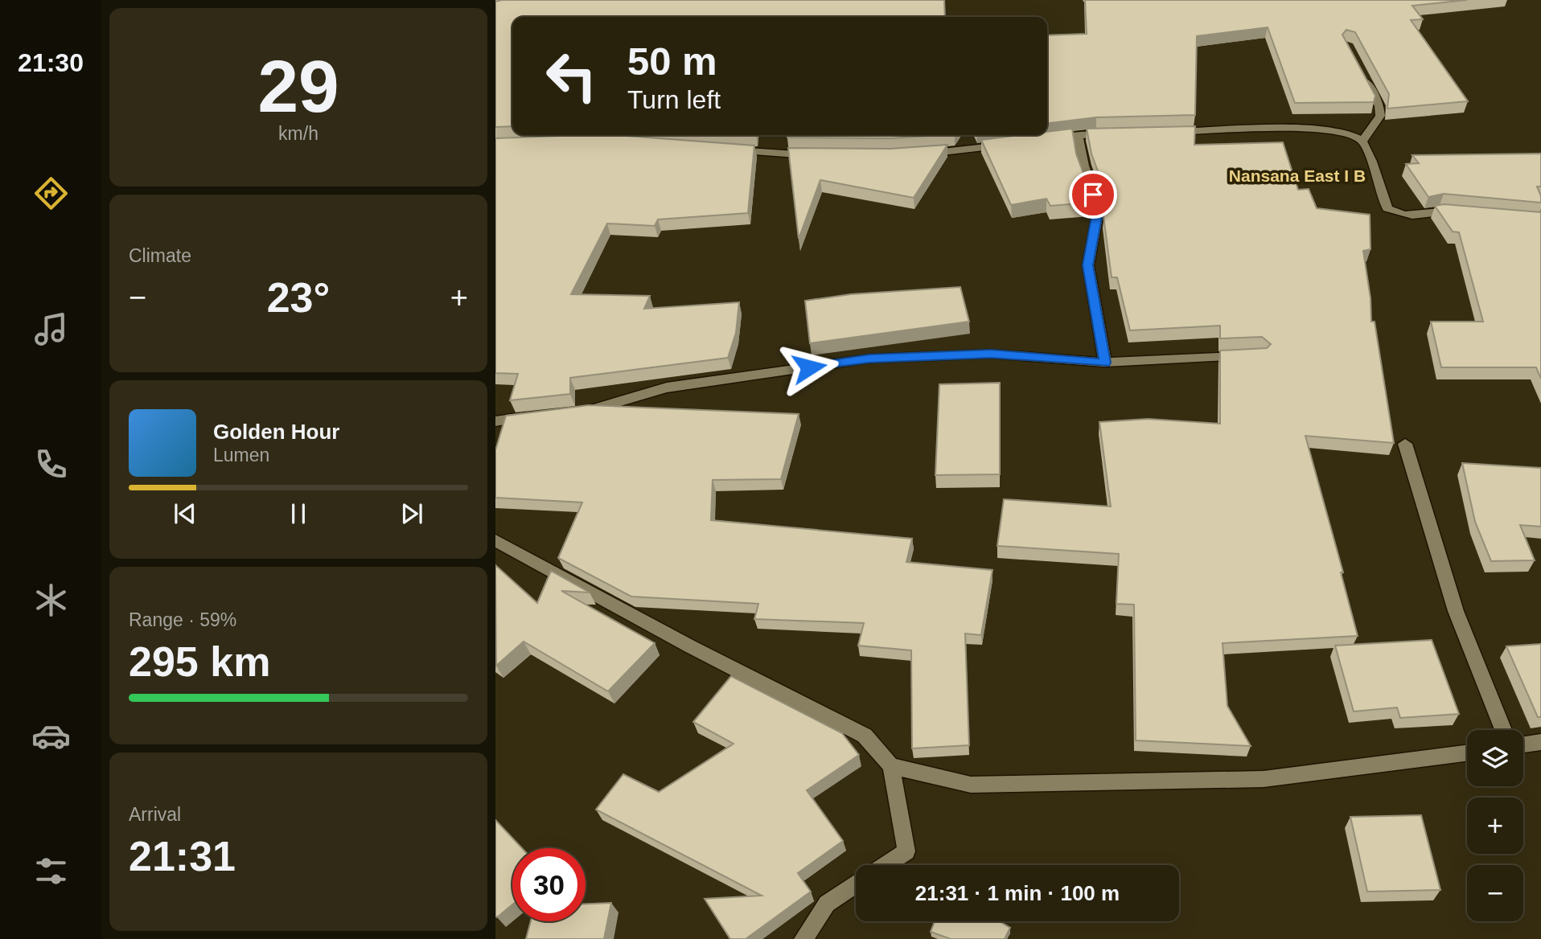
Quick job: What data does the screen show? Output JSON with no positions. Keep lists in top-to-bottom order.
{
  "districts": ["Nansana East I B"],
  "page": {
    "tabs": "21:30",
    "tile": [
      ["29", "km/h"],
      "Climate",
      ["Range · 59%", "295 km"],
      ["Arrival", "21:31"]
    ],
    "turn": ["50 m", "Turn left"],
    "heat": ["−", "23°", "+"],
    "song": ["Golden Hour", "Lumen"],
    "map_buttons": ["+", "−"],
    "limit": "30",
    "trip": "21:31 · 1 min · 100 m"
  }
}
